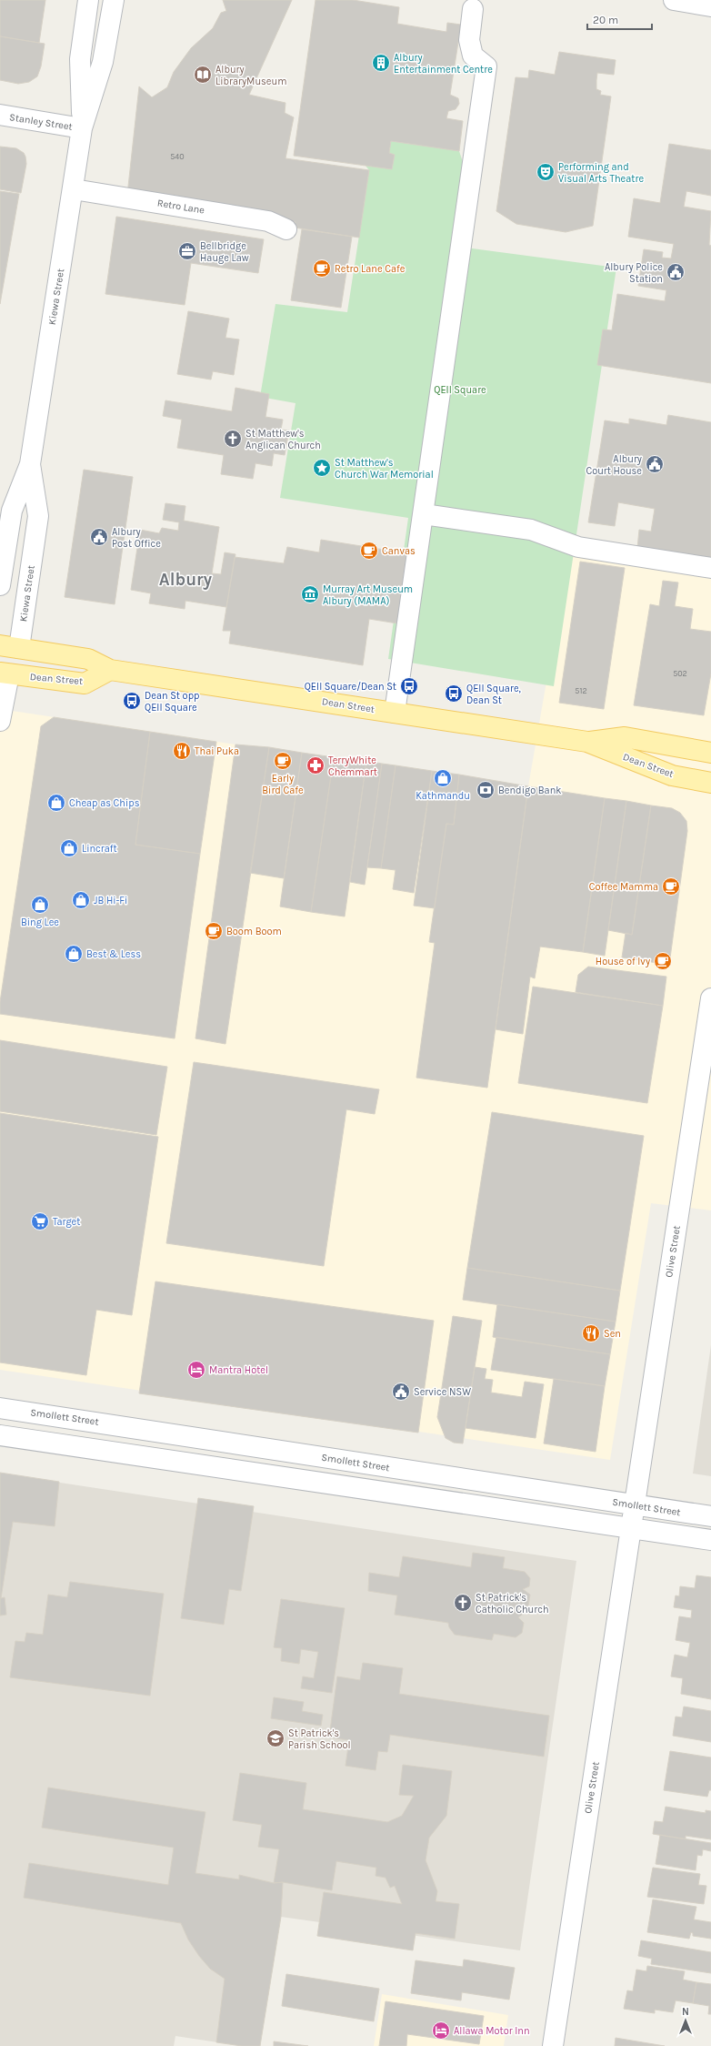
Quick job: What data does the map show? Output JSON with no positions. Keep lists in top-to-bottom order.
{
  "streets": {
    "main road": ["Kiewa Street", "Dean Street"],
    "street": [
      "Stanley Street",
      "Retro Lane",
      "Olive Street",
      "Smollett Street"
    ]
  },
  "crossings": [
    ["Stanley Street", "Kiewa Street"],
    ["Retro Lane", "Kiewa Street"],
    ["Kiewa Street", "Dean Street"],
    ["Olive Street", "Smollett Street"]
  ],
  "districts": ["Albury"],
  "parks": ["QEII Square"],
  "places": {
    "building": ["Albury Entertainment Centre"],
    "library": ["Albury LibraryMuseum"],
    "theatre": ["Performing and Visual Arts Theatre"],
    "office": ["Bellbridge Hauge Law"],
    "cafe": [
      "Retro Lane Cafe",
      "Canvas",
      "Early Bird Cafe",
      "Coffee Mamma",
      "Boom Boom",
      "House of Ivy"
    ],
    "public building": [
      "Albury Police Station",
      "Albury Court House",
      "Albury Post Office",
      "Service NSW"
    ],
    "church": ["St Matthew's Anglican Church", "St Patrick's Catholic Church"],
    "place": ["St Matthew's Church War Memorial"],
    "museum": ["Murray Art Museum Albury (MAMA)"],
    "bus stop": ["QEII Square/Dean St", "QEII Square, Dean St", "Dean St opp QEII Square"],
    "restaurant": ["Thai Puka", "Sen"],
    "pharmacy": ["TerryWhite Chemmart"],
    "shop": [
      "Kathmandu",
      "Cheap as Chips",
      "Lincraft",
      "JB Hi-Fi",
      "Bing Lee",
      "Best & Less"
    ],
    "bank": ["Bendigo Bank"],
    "supermarket": ["Target"],
    "hotel": ["Mantra Hotel", "Allawa Motor Inn"],
    "school or university": ["St Patrick's Parish School"]
  },
  "house_numbers": ["540", "502", "512"],
  "scale_bar": "20 m",
  "north": "top"
}
